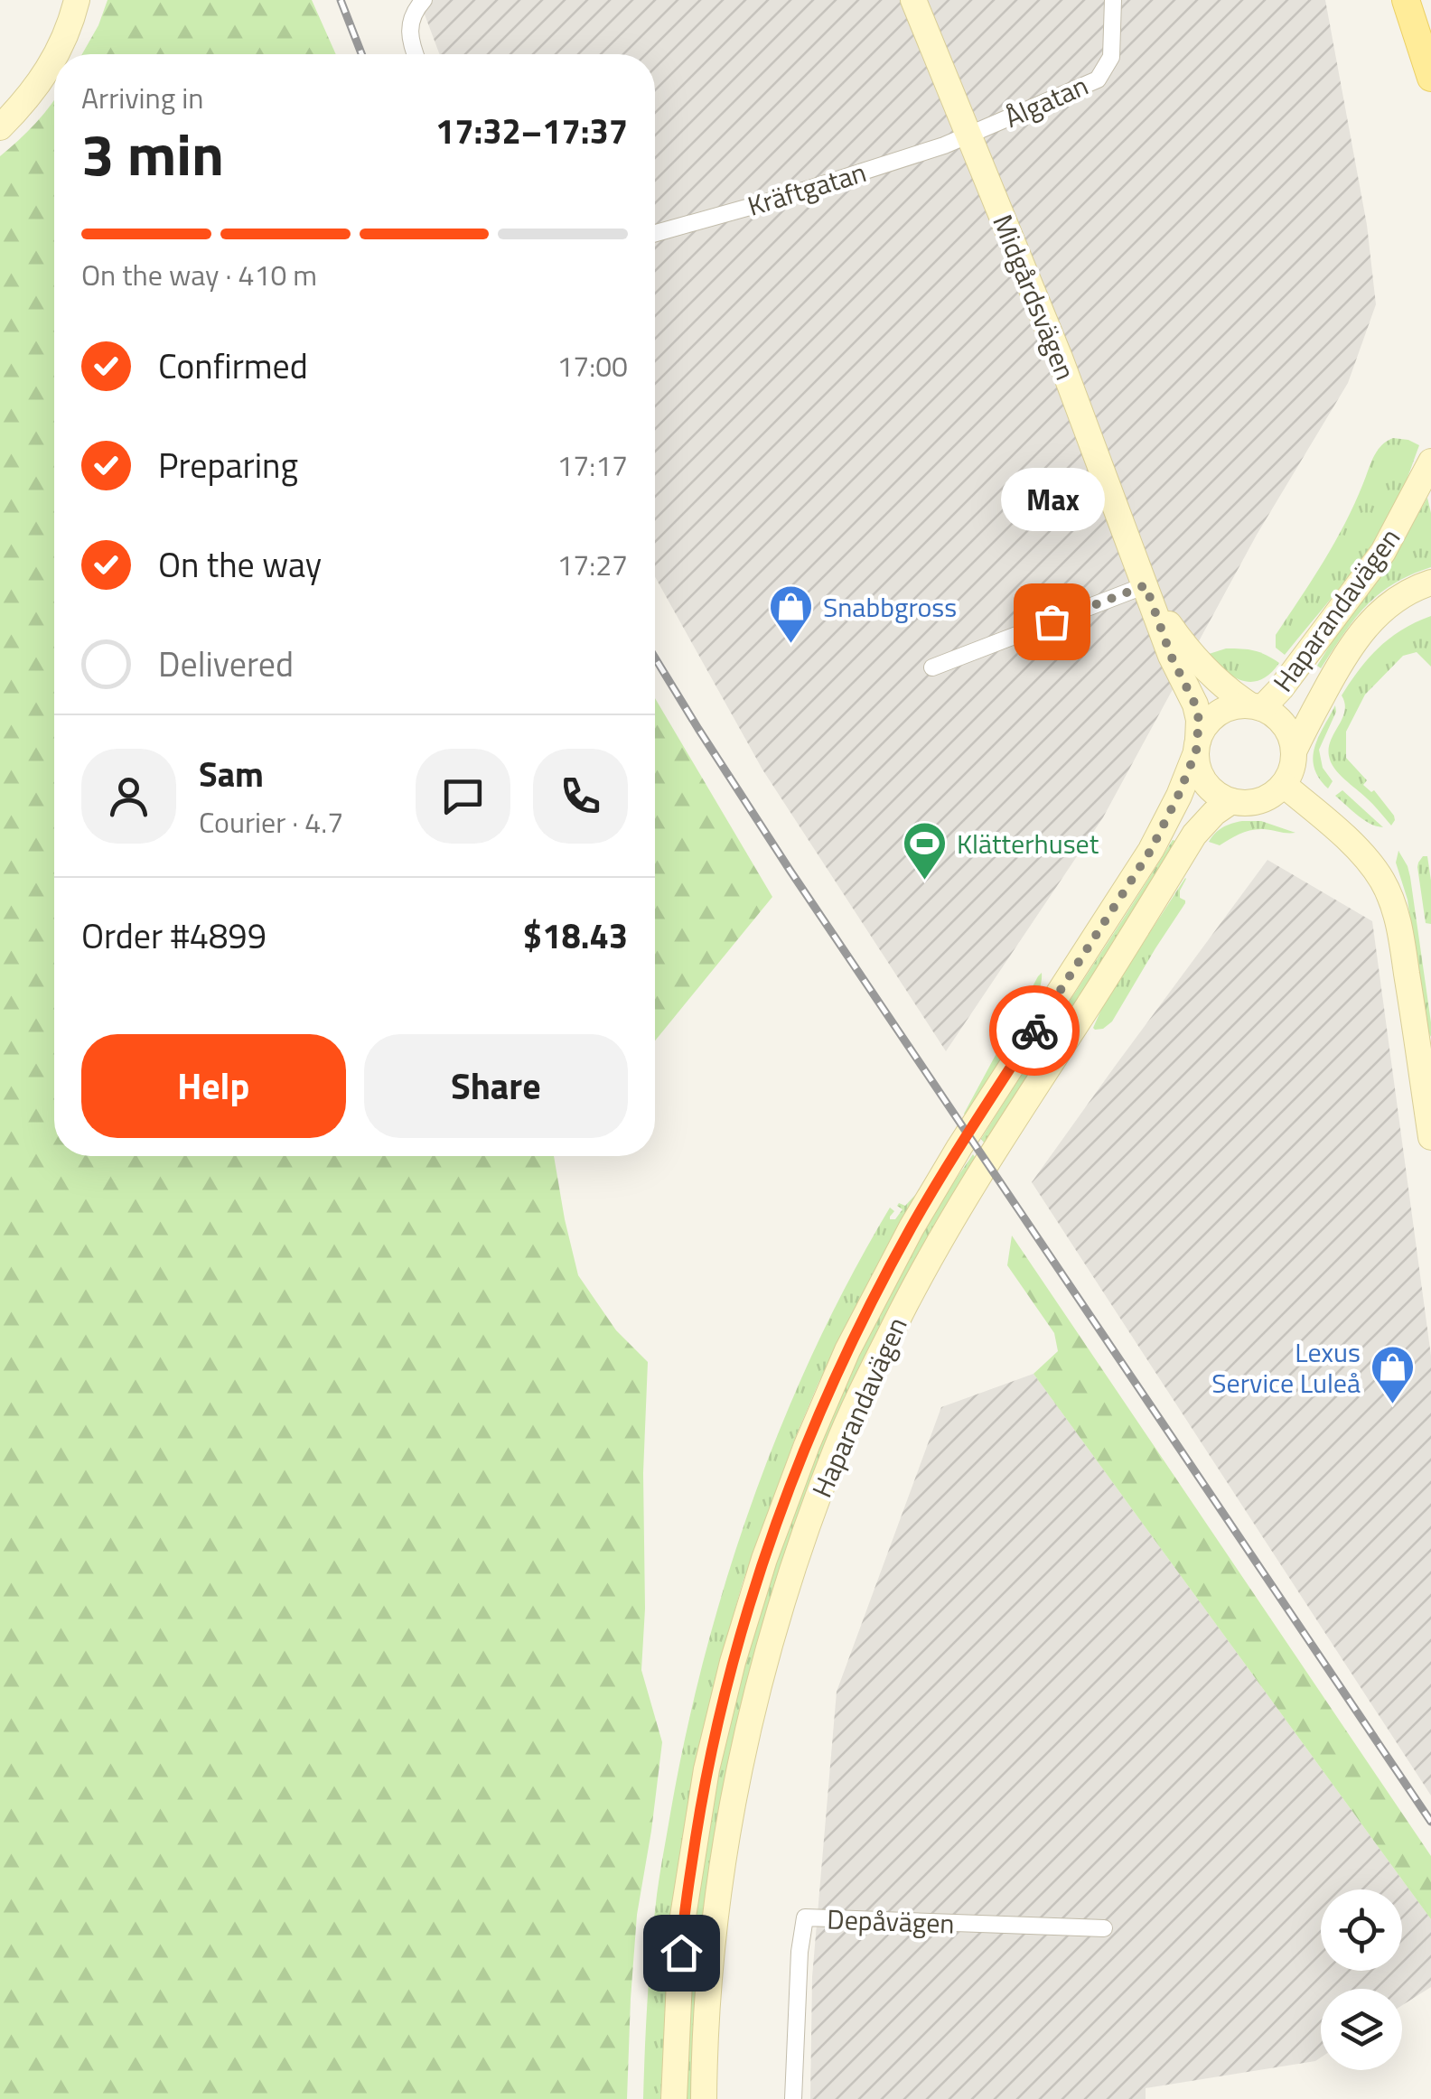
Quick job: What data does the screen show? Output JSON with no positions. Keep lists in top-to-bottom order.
{
  "streets": {
    "main road": ["Midgårdsvägen", "Haparandavägen"],
    "street": ["Ålgatan", "Kräftgatan", "Depåvägen"]
  },
  "crossings": [
    ["Ålgatan", "Kräftgatan"],
    ["Ålgatan", "Midgårdsvägen"],
    ["Kräftgatan", "Midgårdsvägen"],
    ["Midgårdsvägen", "Haparandavägen"]
  ],
  "places": {
    "other": ["Max"],
    "shop": ["Snabbgross", "Lexus Service Luleå"],
    "sports": ["Klätterhuset"]
  },
  "page": {
    "heading": ["3 min", "Arriving in", "17:32–17:37"],
    "panel": [
      "Sam",
      "Courier · 4.7",
      "Order #4899",
      "$18.43"
    ],
    "bar": "On the way · 410 m",
    "list": [
      ["Confirmed", "17:00"],
      ["Preparing", "17:17"],
      ["On the way", "17:27"],
      "Delivered"
    ],
    "bubble": "Max",
    "buttons": ["Help", "Share"]
  }
}
